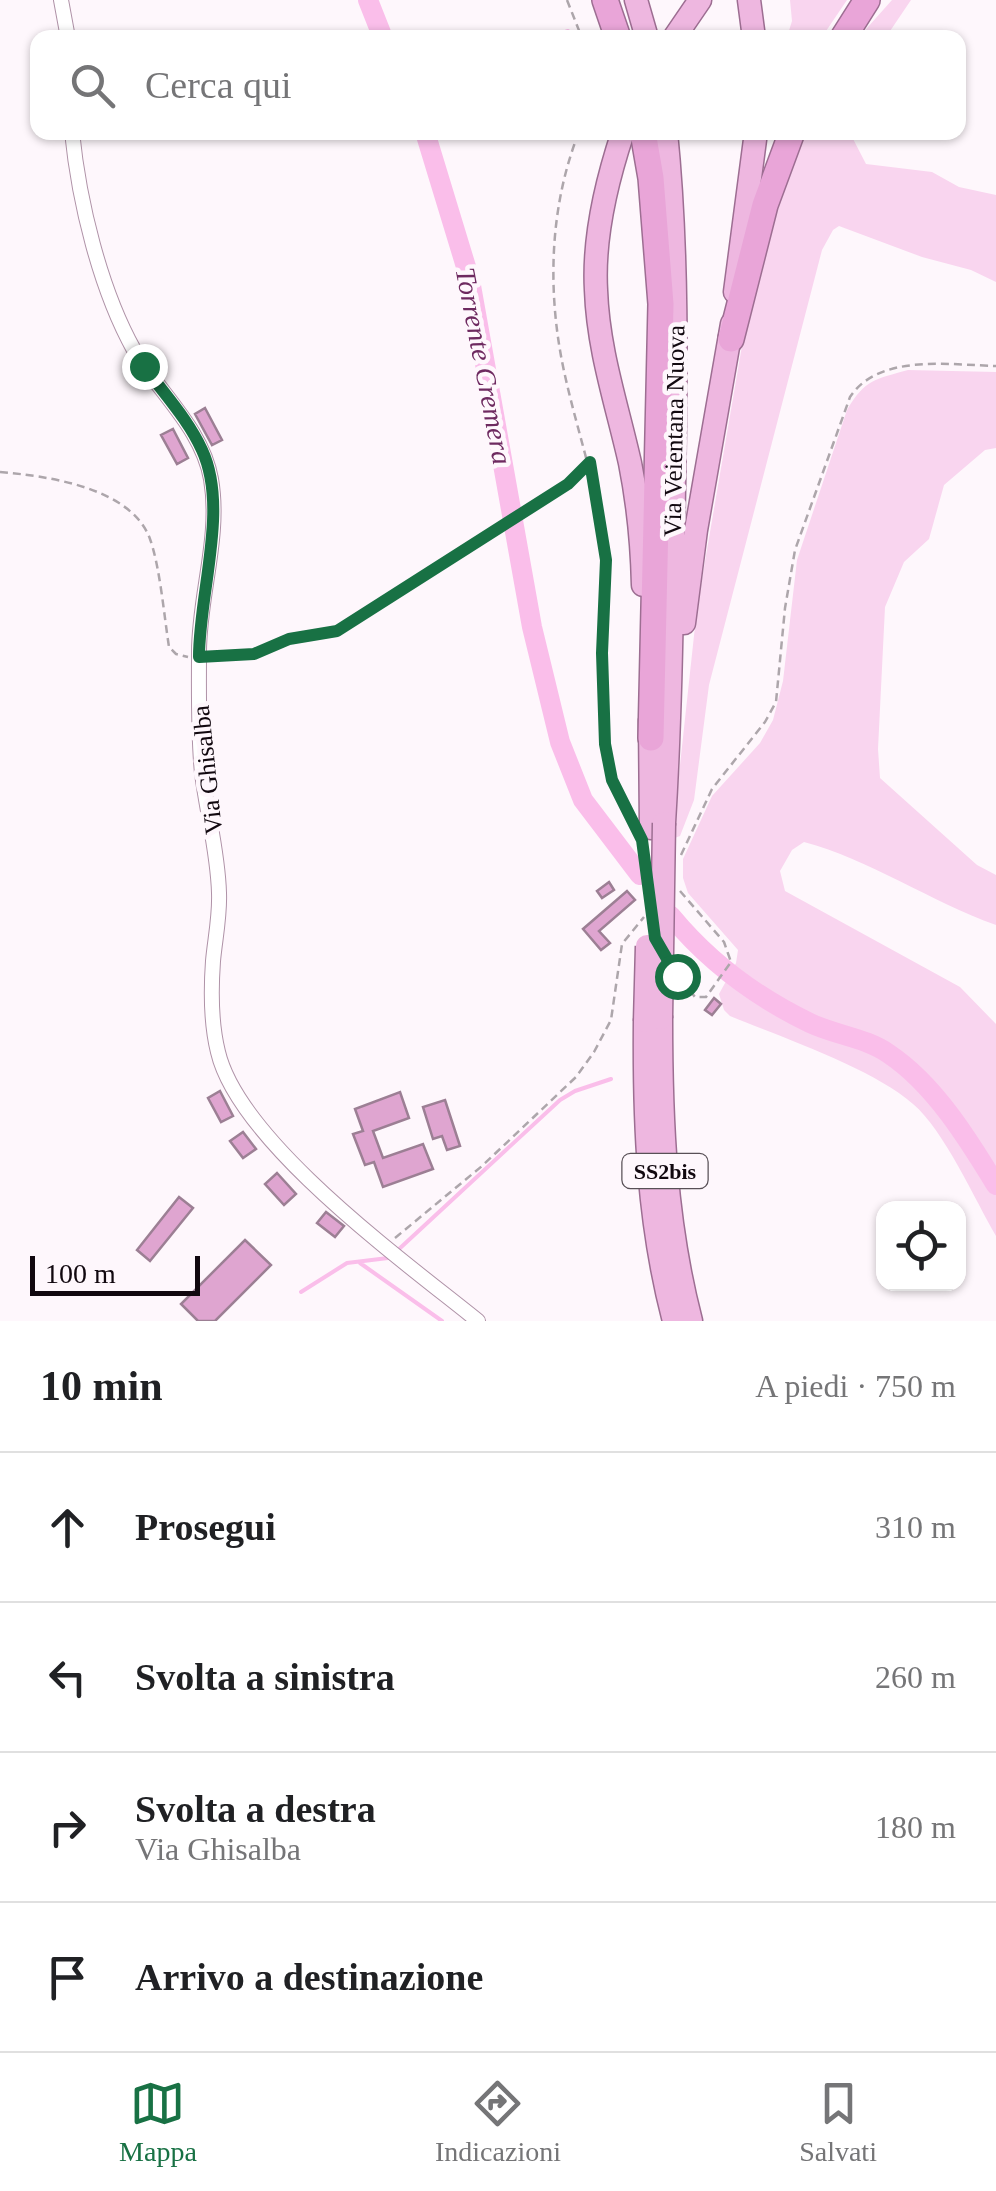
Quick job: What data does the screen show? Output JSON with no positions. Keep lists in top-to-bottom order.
{
  "streets": {
    "highway": ["Via Veientana Nuova", "SS2bis"],
    "street": ["Via Ghisalba"]
  },
  "crossings": [
    ["Via Veientana Nuova", "SS2bis"]
  ],
  "water": ["Torrente Cremera"],
  "scale_bar": "100 m",
  "page": {
    "search": "Cerca qui",
    "scale": "100 m",
    "heading": ["10 min", "A piedi · 750 m"],
    "list": [
      ["Prosegui", "310 m"],
      ["Svolta a sinistra", "260 m"],
      ["Svolta a destra", "Via Ghisalba", "180 m"],
      "Arrivo a destinazione"
    ],
    "nav": ["Mappa", "Indicazioni", "Salvati"]
  }
}
